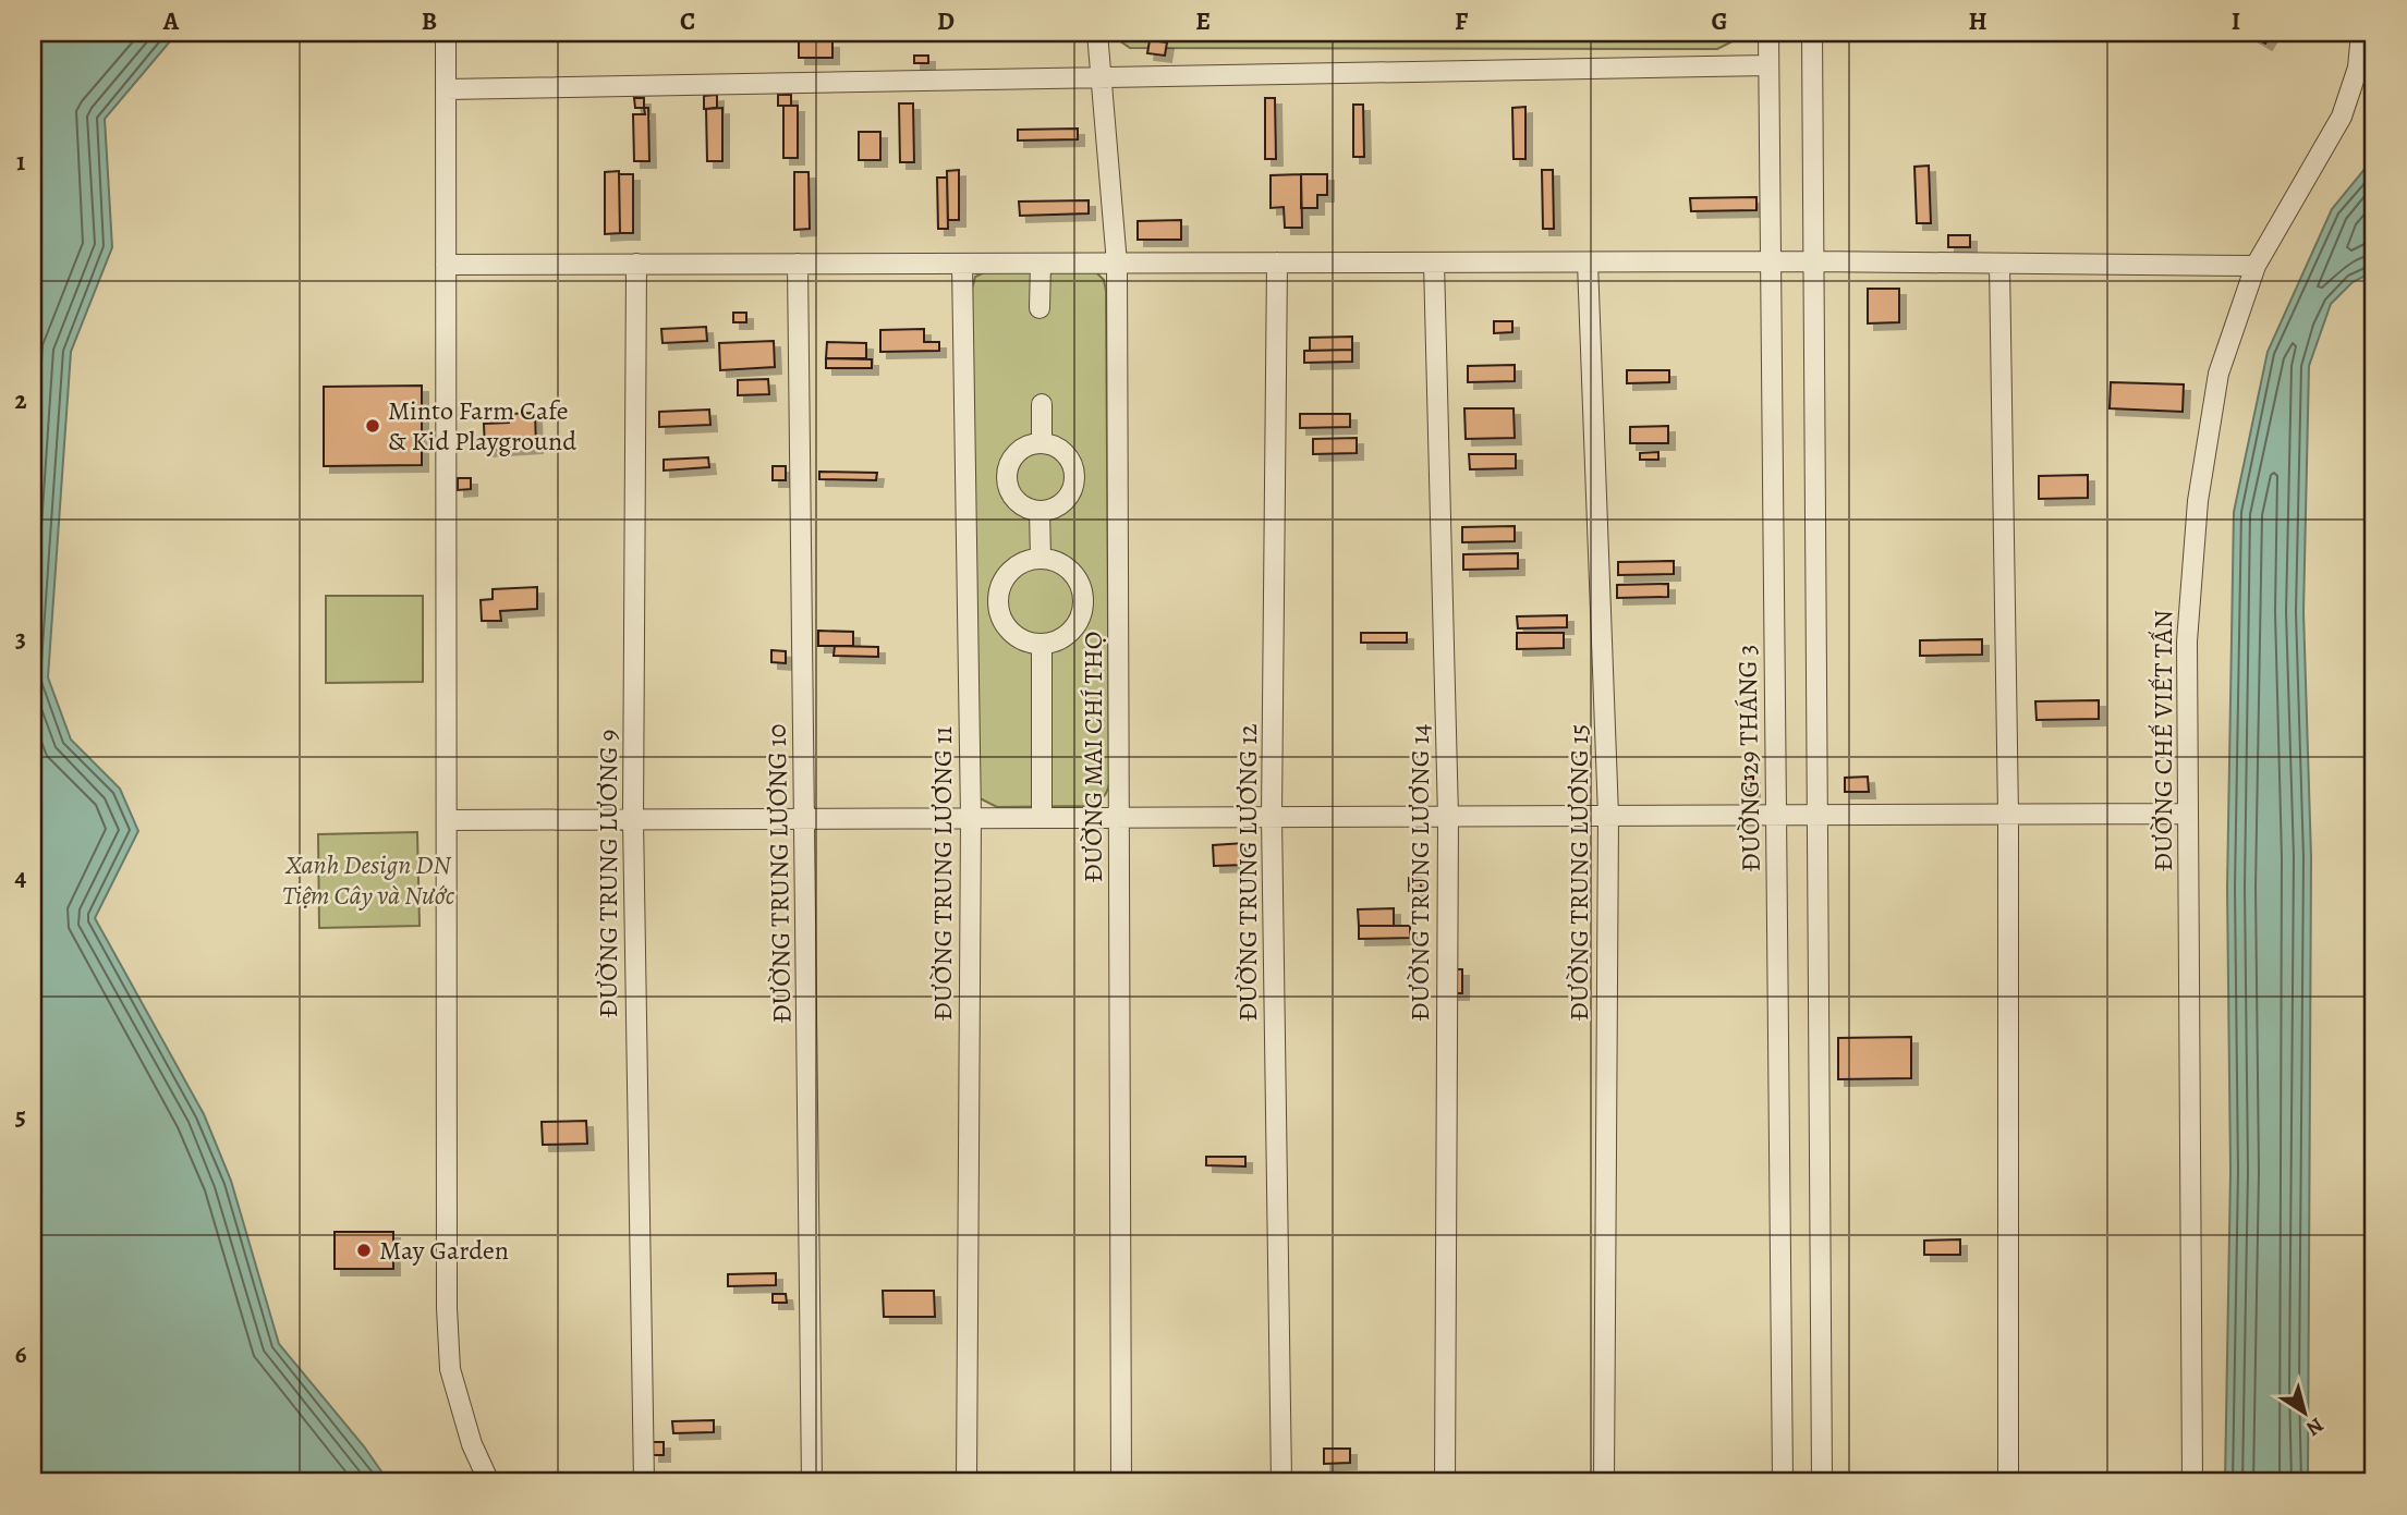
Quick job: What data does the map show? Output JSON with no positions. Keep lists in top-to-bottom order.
{
  "streets": {
    "street": [
      "ĐƯỜNG CHẾ VIẾT TẤN",
      "ĐƯỜNG MAI CHÍ THỌ",
      "ĐƯỜNG 29 THÁNG 3",
      "ĐƯỜNG TRUNG LƯƠNG 12",
      "ĐƯỜNG TRUNG LƯƠNG 14",
      "ĐƯỜNG TRUNG LƯƠNG 15",
      "ĐƯỜNG TRUNG LƯƠNG 9",
      "ĐƯỜNG TRUNG LƯƠNG 10",
      "ĐƯỜNG TRUNG LƯƠNG 11"
    ]
  },
  "parks": ["Xanh Design DN Tiệm Cây và Nước"],
  "places": ["Minto Farm Cafe & Kid Playground", "May Garden"],
  "north": "bottom right",
  "grid": {
    "columns": [
      "A",
      "B",
      "C",
      "D",
      "E",
      "F",
      "G",
      "H",
      "I"
    ],
    "rows": [
      "1",
      "2",
      "3",
      "4",
      "5",
      "6"
    ]
  }
}
